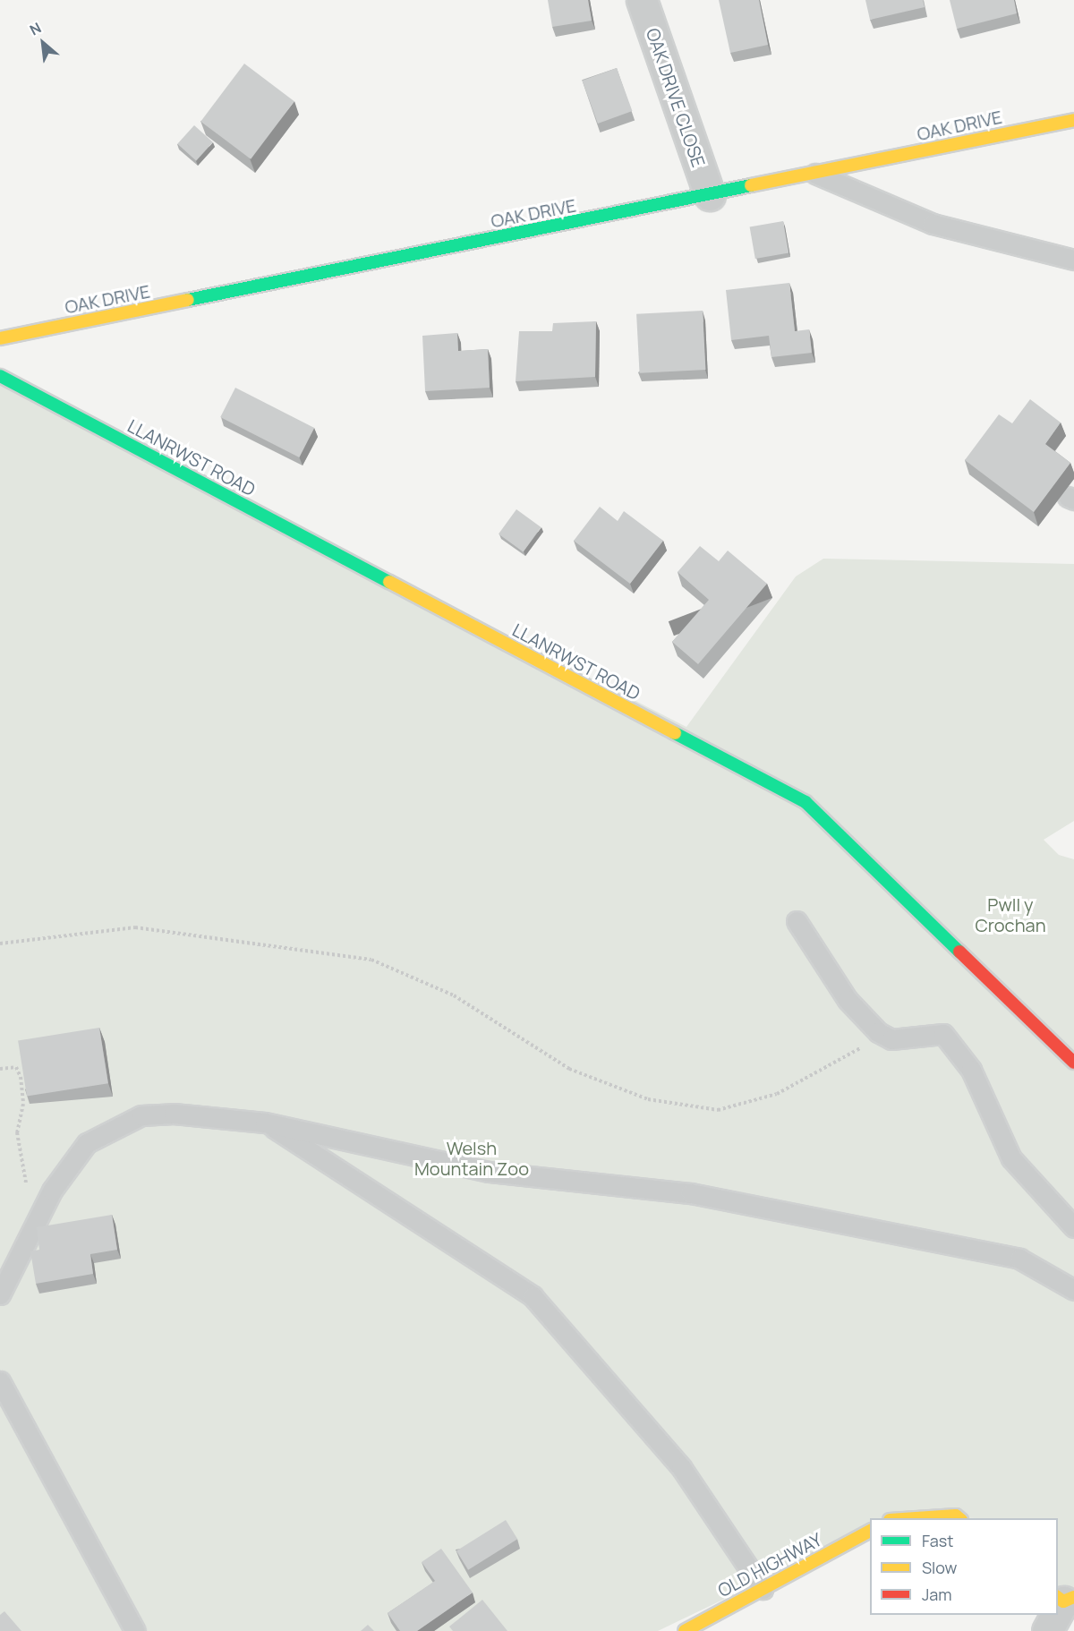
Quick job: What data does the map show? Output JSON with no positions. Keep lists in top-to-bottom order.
{
  "streets": {
    "street": [
      "OAK DRIVE CLOSE",
      "OAK DRIVE",
      "LLANRWST ROAD",
      "OLD HIGHWAY"
    ]
  },
  "crossings": [
    ["OAK DRIVE CLOSE", "OAK DRIVE"]
  ],
  "parks": ["Pwll y Crochan", "Welsh Mountain Zoo"],
  "legend": ["Fast", "Slow", "Jam"],
  "north": "top left"
}
